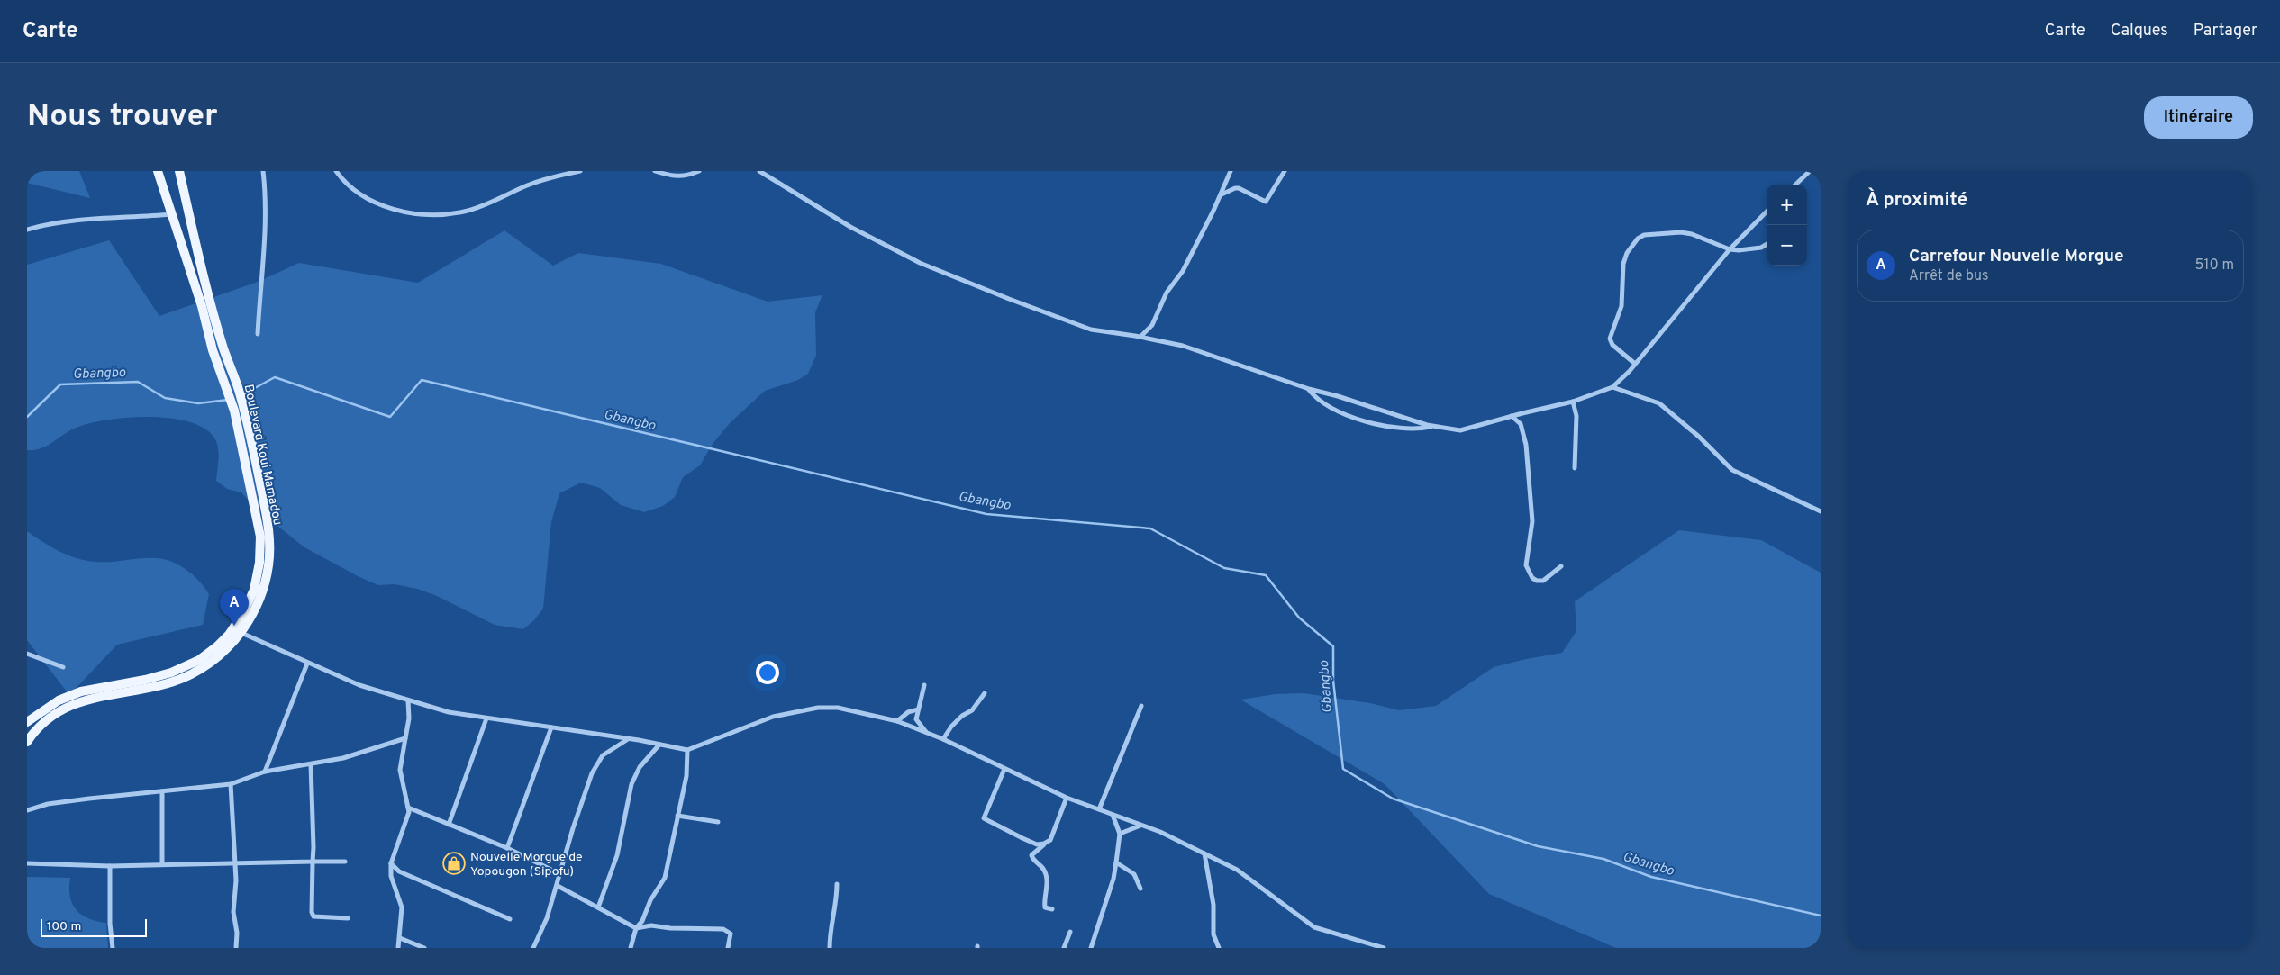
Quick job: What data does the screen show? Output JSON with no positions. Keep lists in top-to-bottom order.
{
  "streets": {
    "main road": ["Boulevard Koui Mamadou"]
  },
  "water": ["Gbangbo"],
  "places": {
    "shop": ["Nouvelle Morgue de Yopougon (Sipofu)"]
  },
  "scale_bar": "100 m",
  "page": {
    "header": "Carte",
    "nav": ["Carte", "Calques", "Partager"],
    "buttons": "Itinéraire",
    "title": "Nous trouver",
    "heading": "À proximité",
    "map_buttons": ["+", "−"],
    "list": [
      {
        "mark": "A",
        "name": "Carrefour Nouvelle Morgue",
        "note": "Arrêt de bus",
        "value": "510 m"
      }
    ],
    "pins": "A",
    "scale": "100 m"
  }
}
